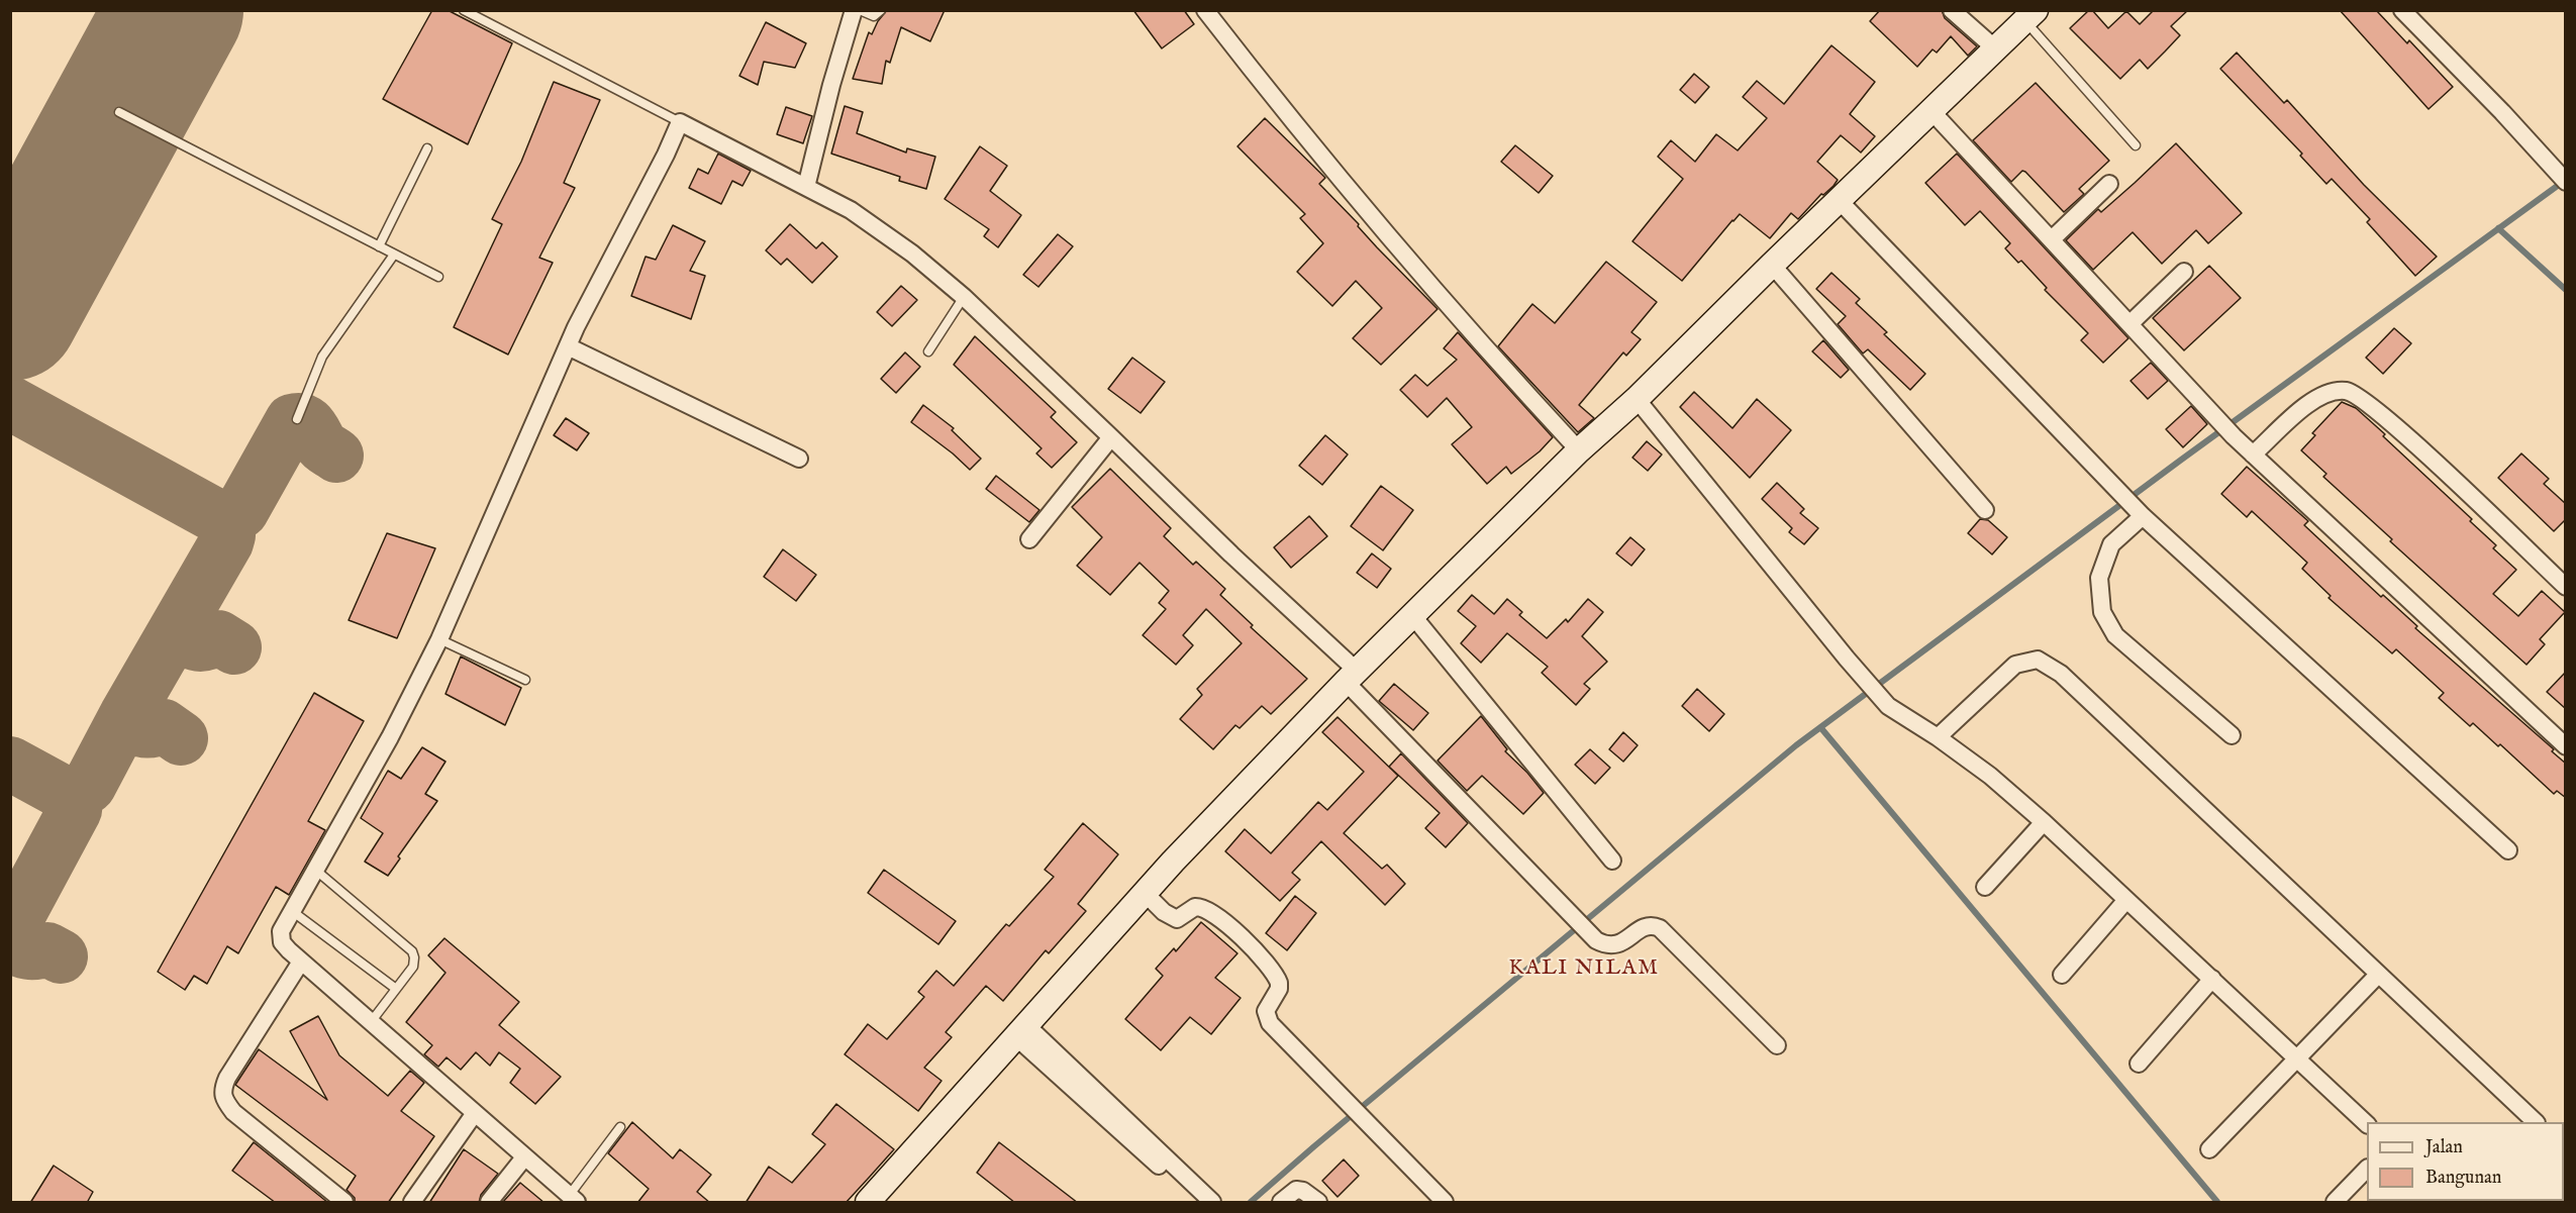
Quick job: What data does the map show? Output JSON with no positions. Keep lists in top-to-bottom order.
{
  "districts": ["KALI NILAM"],
  "legend": ["Jalan", "Bangunan"]
}
